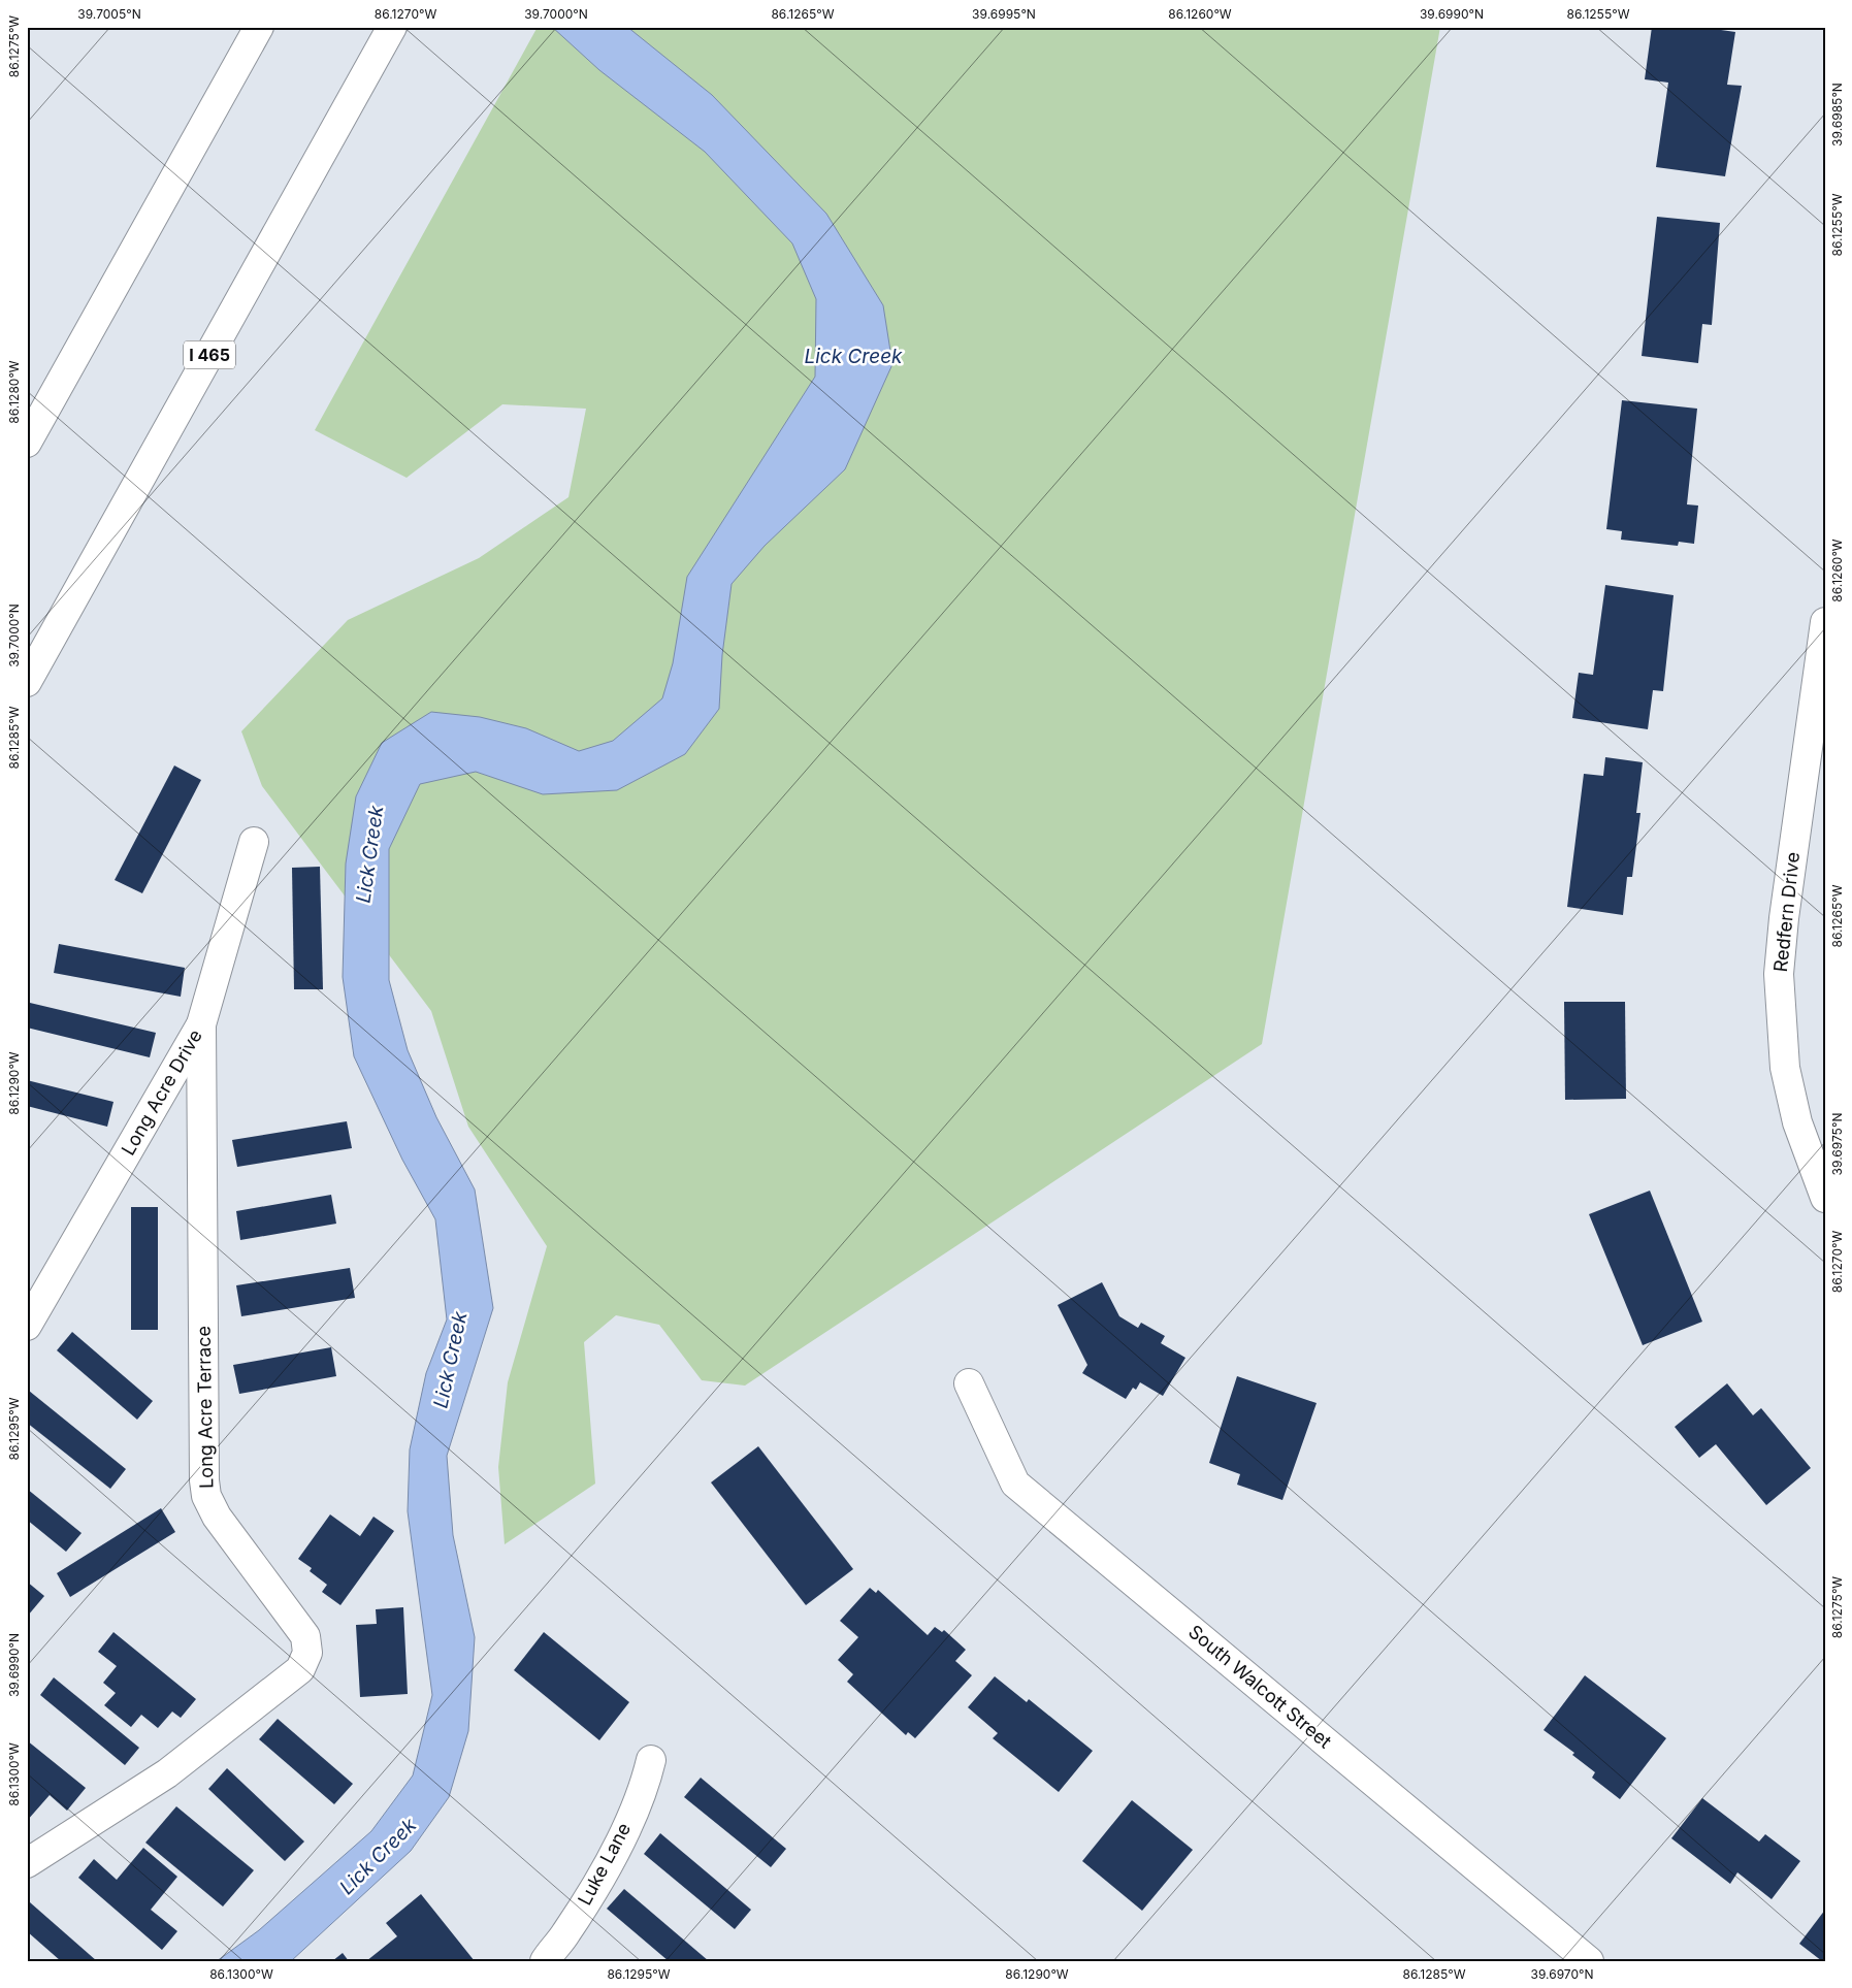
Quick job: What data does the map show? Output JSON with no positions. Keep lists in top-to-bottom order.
{
  "streets": {
    "main road": [
      "I 465",
      "Redfern Drive",
      "Long Acre Drive",
      "Long Acre Terrace",
      "South Walcott Street",
      "Luke Lane"
    ]
  },
  "crossings": [
    ["Long Acre Drive", "Long Acre Terrace"]
  ],
  "water": ["Lick Creek"],
  "coordinates": [
    "39.7005°N",
    "86.1270°W",
    "39.7000°N",
    "86.1265°W",
    "39.6995°N",
    "86.1260°W",
    "39.6990°N",
    "86.1255°W",
    "86.1275°W",
    "39.6985°N",
    "86.1280°W",
    "86.1285°W",
    "86.1290°W",
    "39.6975°N",
    "86.1295°W",
    "86.1300°W",
    "39.6970°N"
  ]
}
